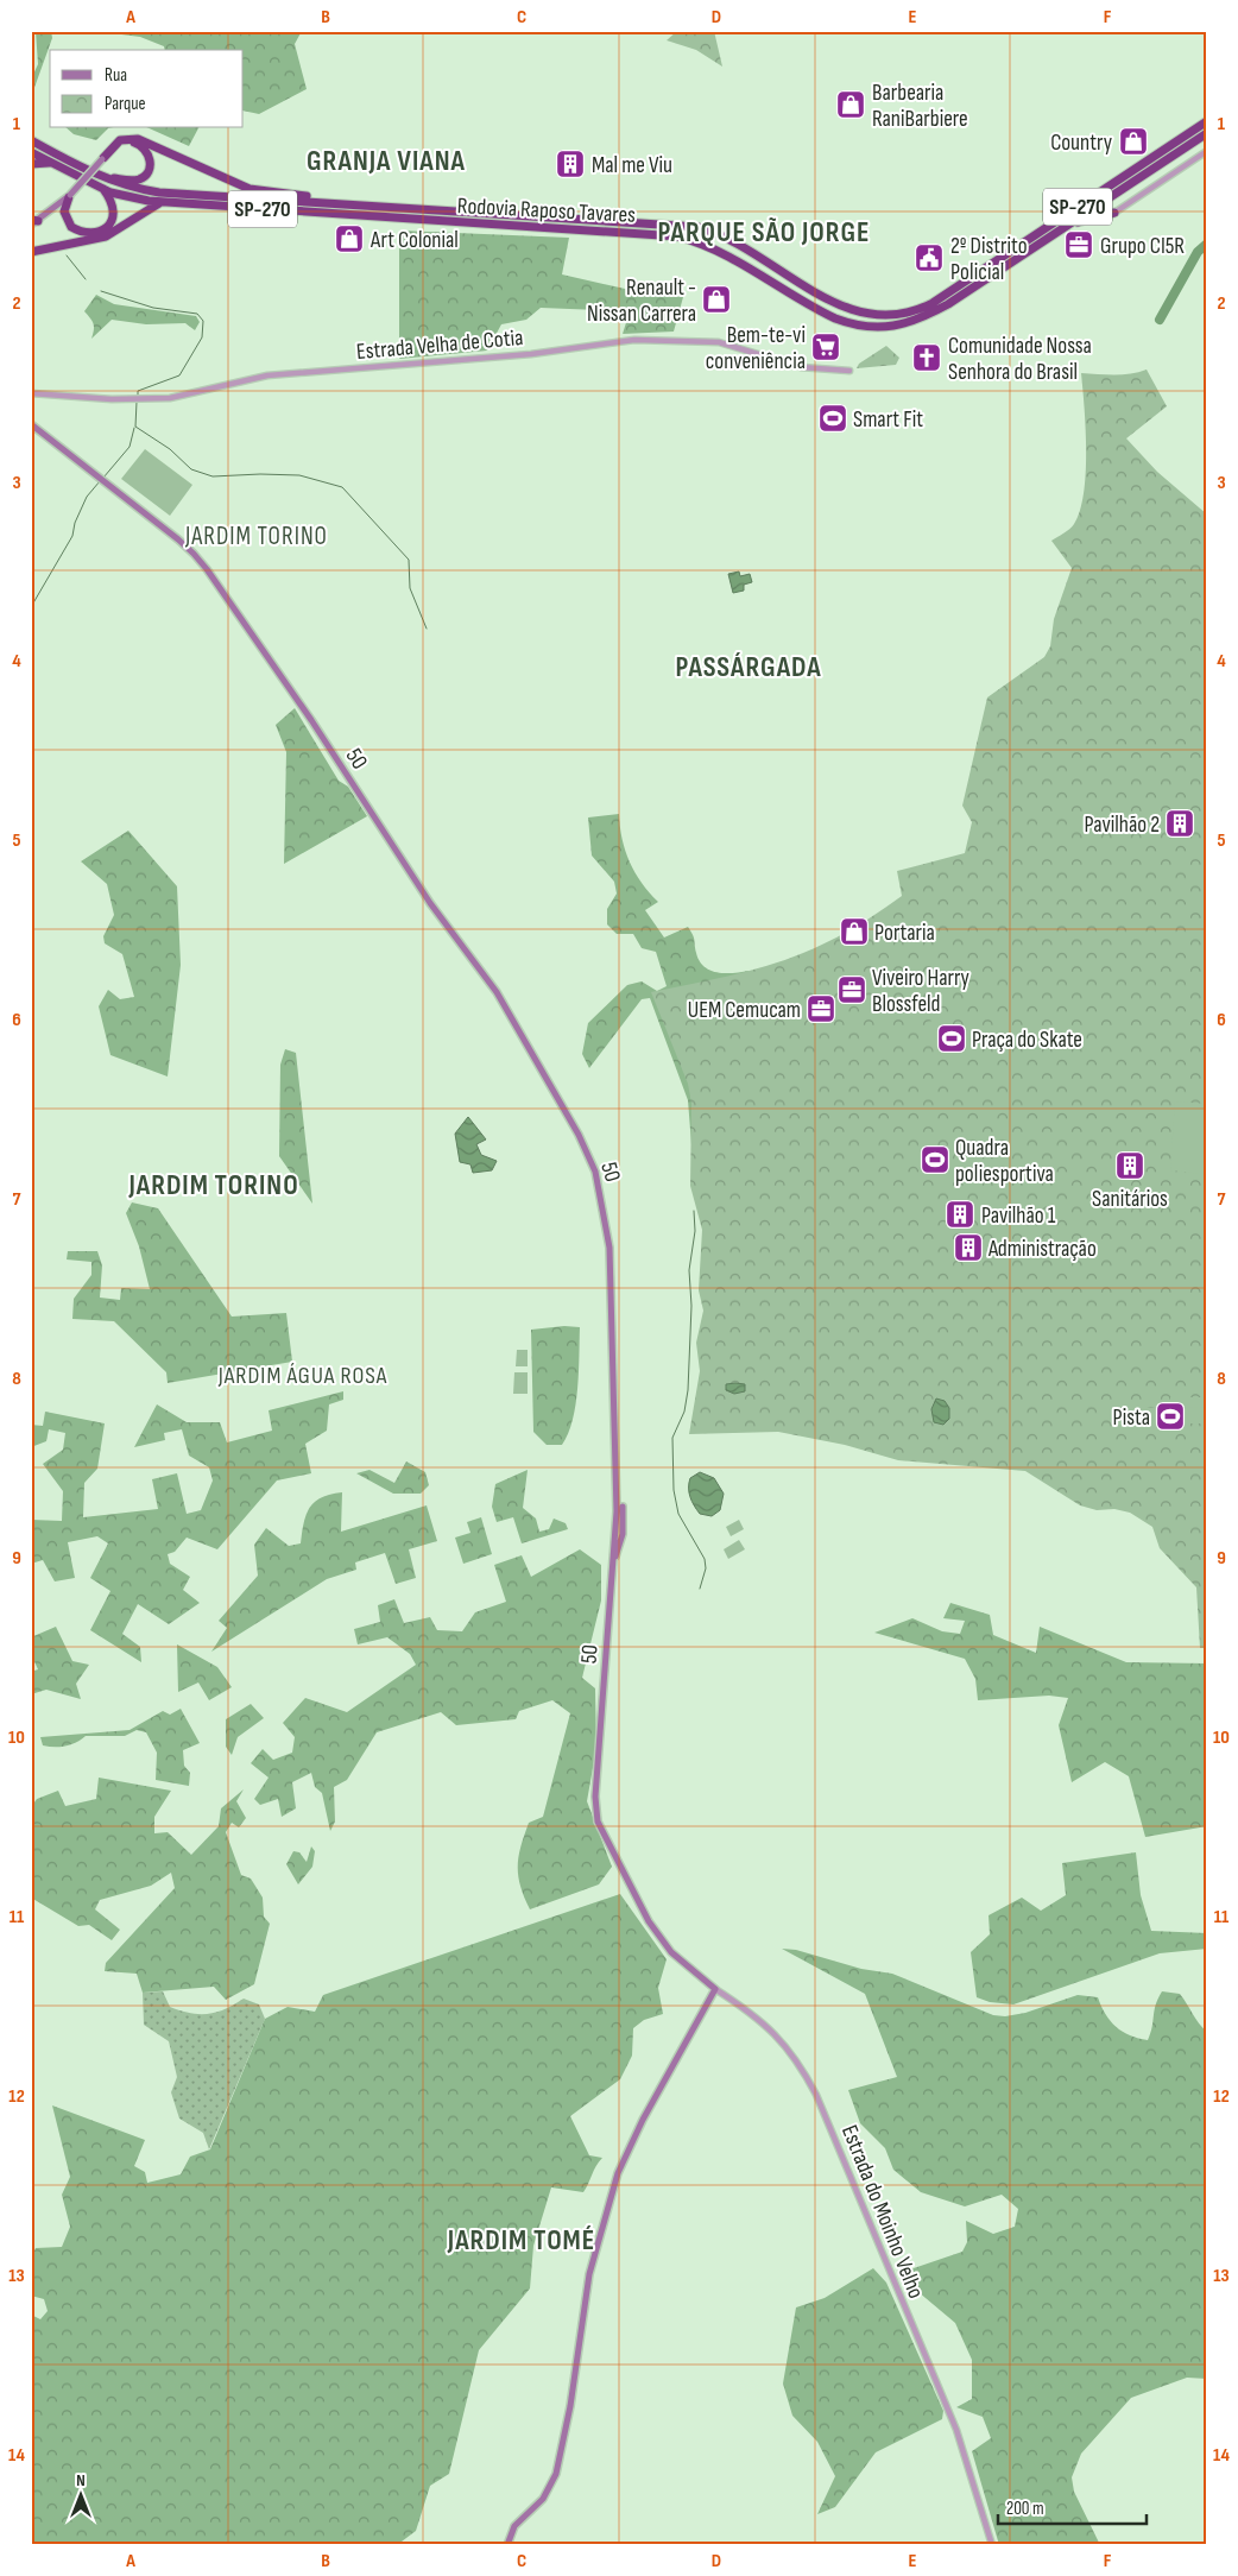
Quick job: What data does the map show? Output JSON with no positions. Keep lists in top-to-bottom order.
{
  "streets": {
    "highway": ["SP-270", "Rodovia Raposo Tavares"],
    "main road": ["50"],
    "street": ["Estrada Velha de Cotia", "Estrada do Moinho Velho"]
  },
  "crossings": [
    ["50", "Estrada do Moinho Velho"]
  ],
  "districts": [
    "GRANJA VIANA",
    "PARQUE SÃO JORGE",
    "JARDIM TORINO",
    "PASSÁRGADA",
    "JARDIM TORINO",
    "JARDIM ÁGUA ROSA",
    "JARDIM TOMÉ"
  ],
  "places": {
    "shop": [
      "Barbearia RaniBarbiere",
      "Country",
      "Art Colonial",
      "Renault - Nissan Carrera",
      "Portaria"
    ],
    "building": [
      "Mal me Viu",
      "Pavilhão 2",
      "Sanitários",
      "Pavilhão 1",
      "Administração"
    ],
    "office": ["Grupo CI5R", "Viveiro Harry Blossfeld", "UEM Cemucam"],
    "public building": ["2º Distrito Policial"],
    "supermarket": ["Bem-te-vi conveniência"],
    "church": ["Comunidade Nossa Senhora do Brasil"],
    "sports": [
      "Smart Fit",
      "Praça do Skate",
      "Quadra poliesportiva",
      "Pista"
    ]
  },
  "legend": ["Rua", "Parque"],
  "scale_bar": "200 m",
  "north": "top",
  "grid": {
    "columns": [
      "A",
      "B",
      "C",
      "D",
      "E",
      "F"
    ],
    "rows": [
      "1",
      "2",
      "3",
      "4",
      "5",
      "6",
      "7",
      "8",
      "9",
      "10",
      "11",
      "12",
      "13",
      "14"
    ]
  }
}
